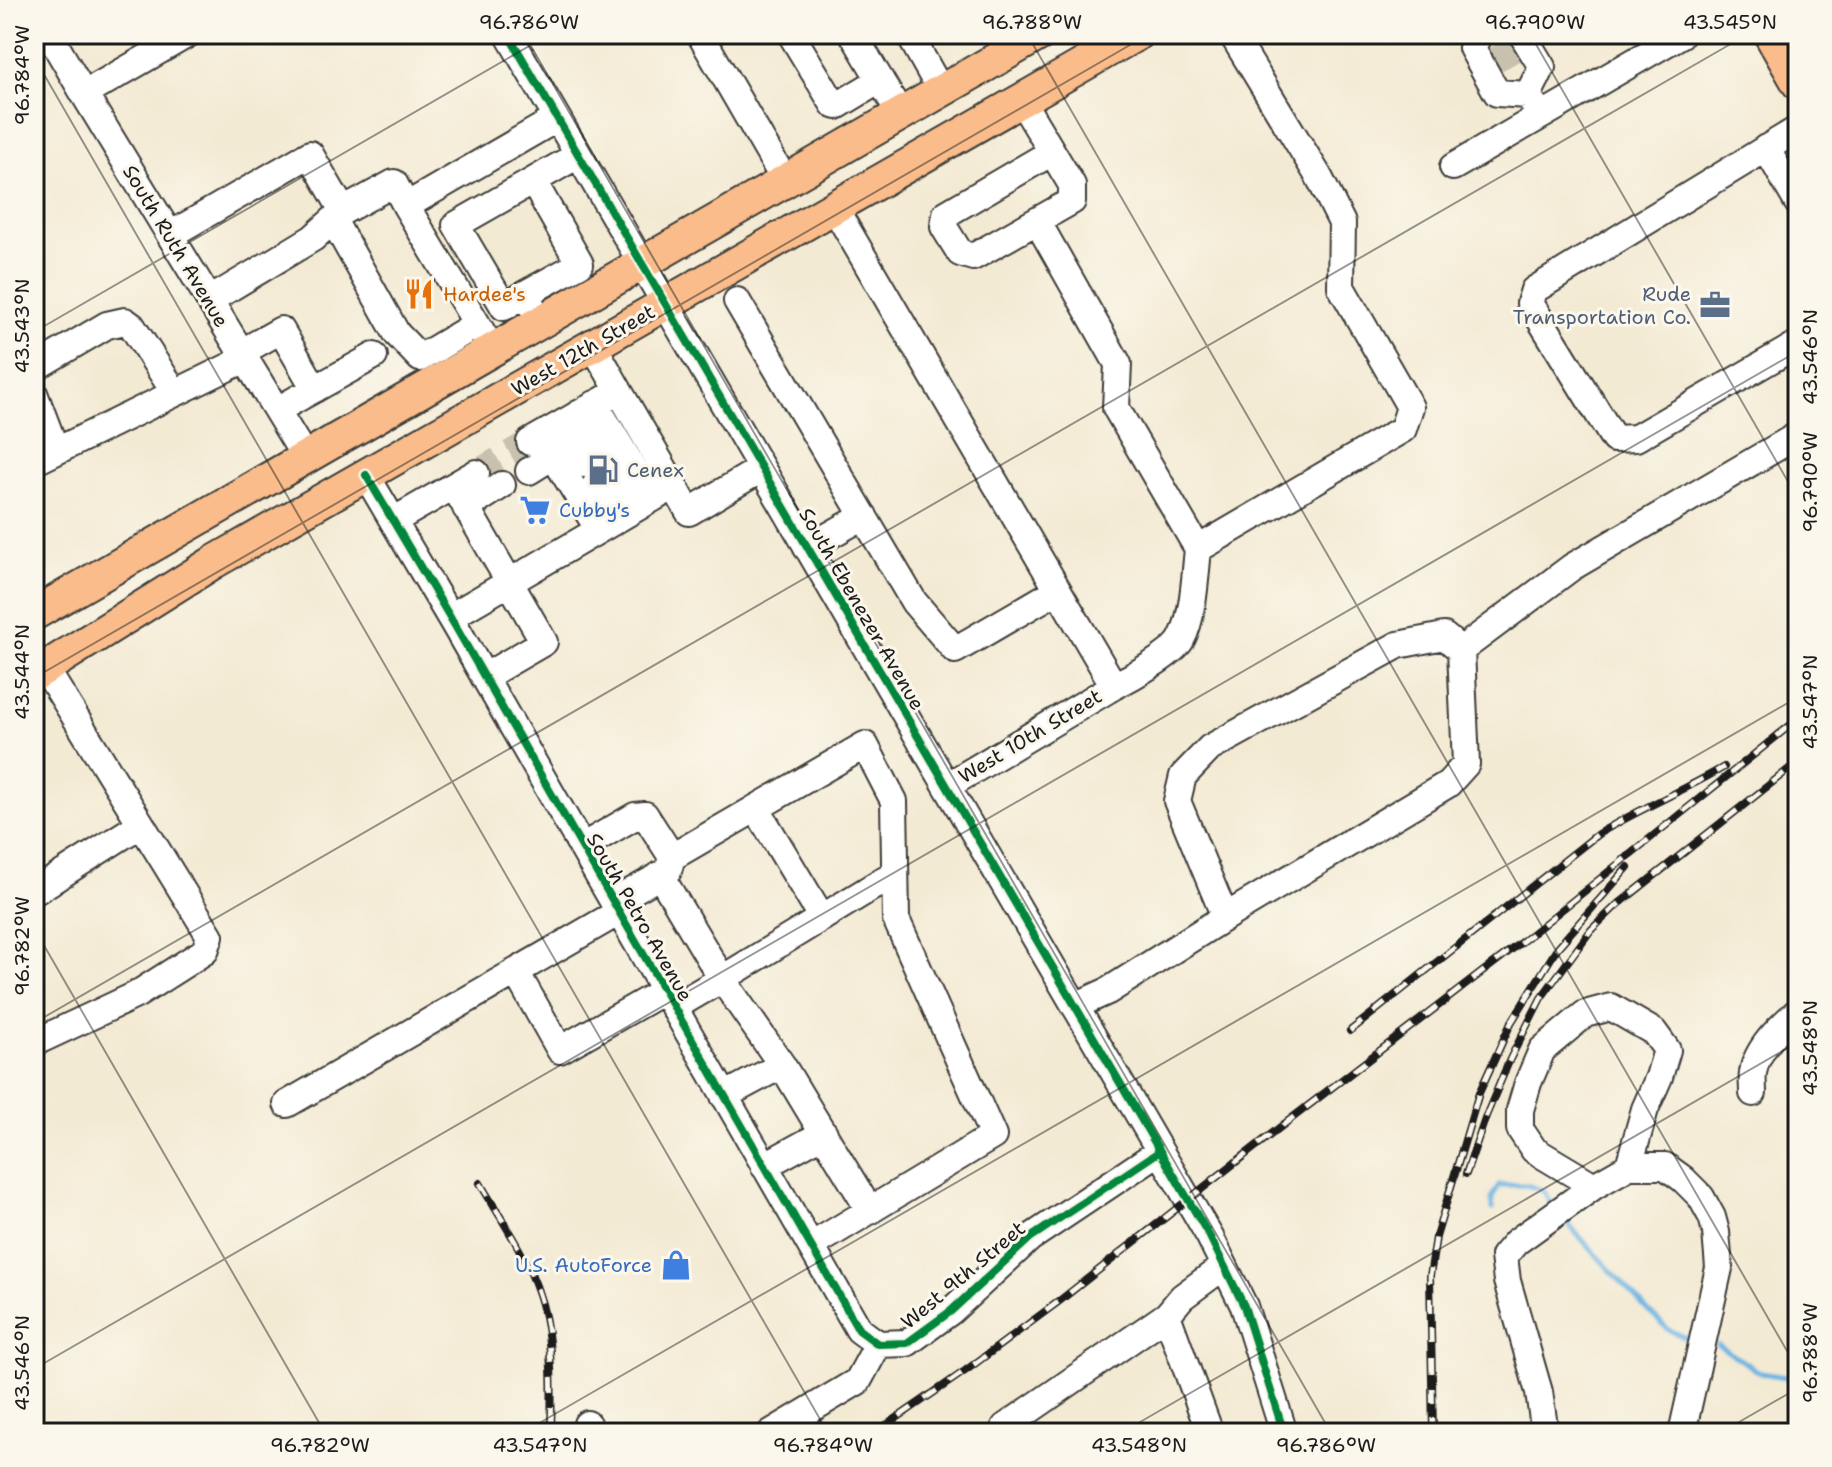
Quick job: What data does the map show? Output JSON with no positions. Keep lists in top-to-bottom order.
{
  "streets": {
    "main road": ["West 12th Street"],
    "street": [
      "South Ruth Avenue",
      "South Ebenezer Avenue",
      "West 10th Street",
      "South Petro Avenue",
      "West 9th Street"
    ]
  },
  "crossings": [
    ["West 12th Street", "South Ebenezer Avenue"],
    ["West 12th Street", "South Petro Avenue"],
    ["South Ebenezer Avenue", "West 10th Street"],
    ["South Ebenezer Avenue", "West 9th Street"],
    ["South Petro Avenue", "West 9th Street"]
  ],
  "places": {
    "restaurant": ["Hardee's"],
    "office": ["Rude Transportation Co."],
    "fuel station": ["Cenex"],
    "supermarket": ["Cubby's"],
    "shop": ["U.S. AutoForce"]
  },
  "coordinates": [
    "96.786°W",
    "96.788°W",
    "96.790°W",
    "43.545°N",
    "96.784°W",
    "43.543°N",
    "43.546°N",
    "43.544°N",
    "43.547°N",
    "96.782°W",
    "43.548°N"
  ]
}
